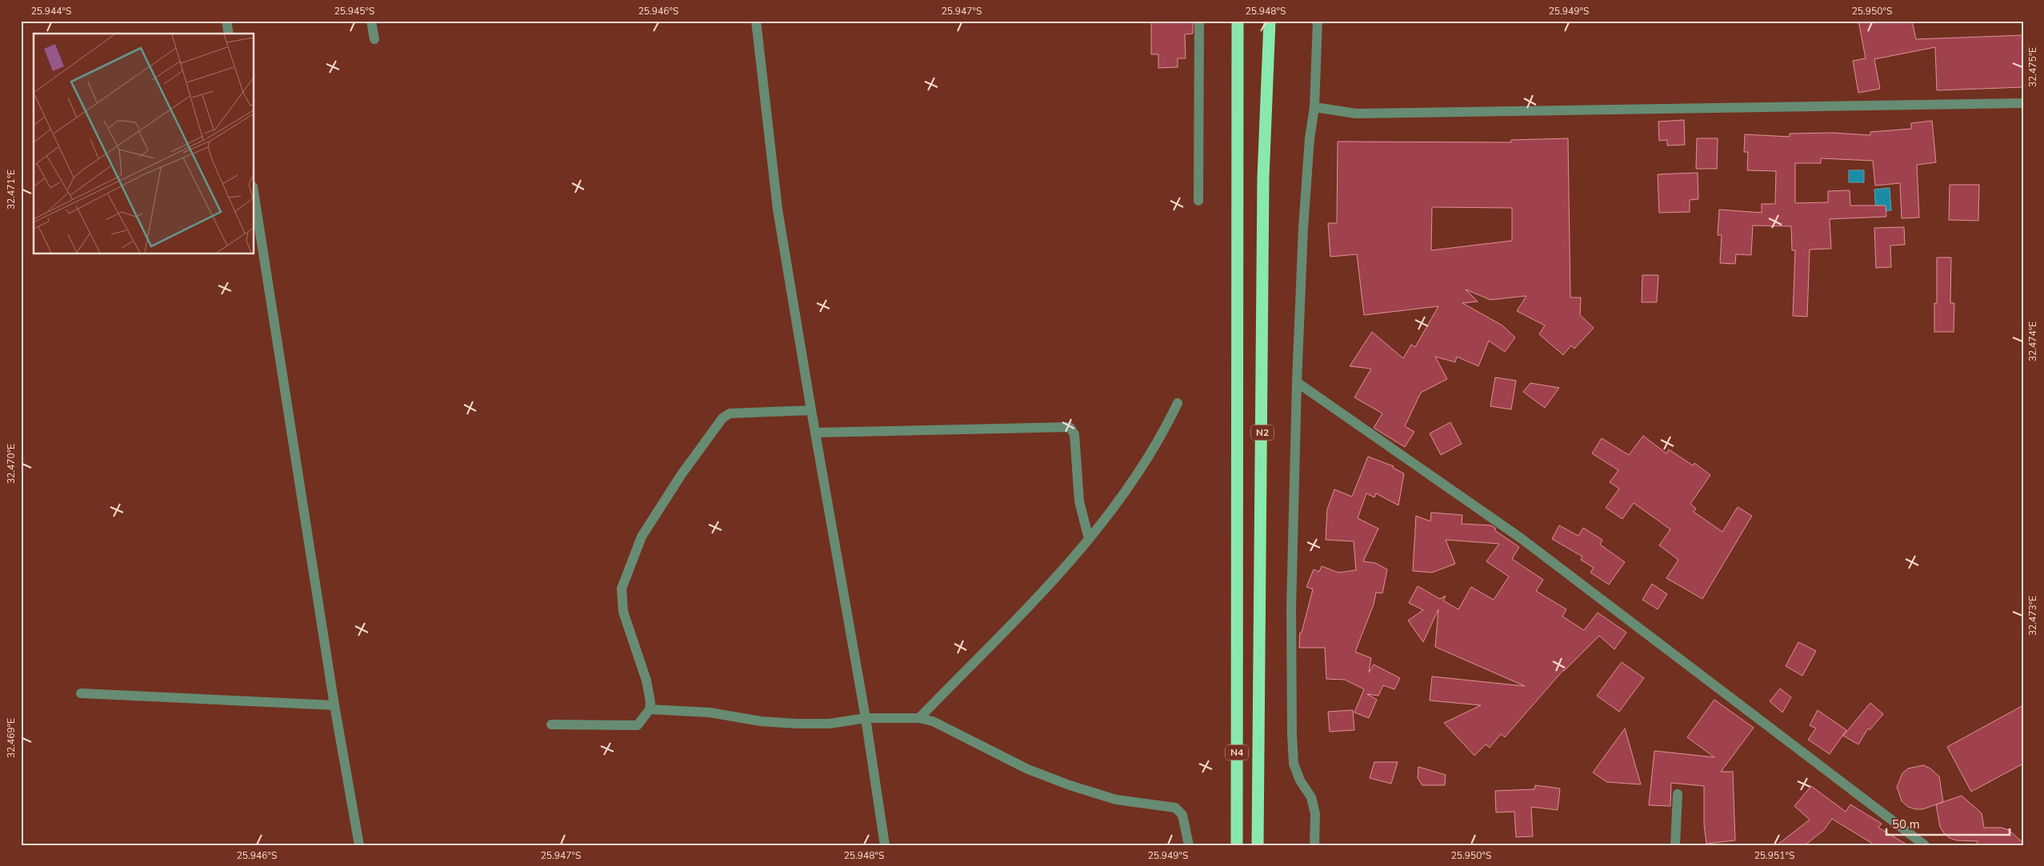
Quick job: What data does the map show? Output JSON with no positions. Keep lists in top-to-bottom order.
{
  "streets": {
    "highway": ["N2", "N4"]
  },
  "crossings": [
    ["N2", "N4"]
  ],
  "scale_bar": "50 m",
  "coordinates": [
    "25.944°S",
    "25.945°S",
    "25.946°S",
    "25.947°S",
    "25.948°S",
    "25.949°S",
    "25.950°S",
    "32.475°E",
    "32.471°E",
    "32.474°E",
    "32.470°E",
    "32.473°E",
    "32.469°E",
    "25.951°S"
  ]
}
